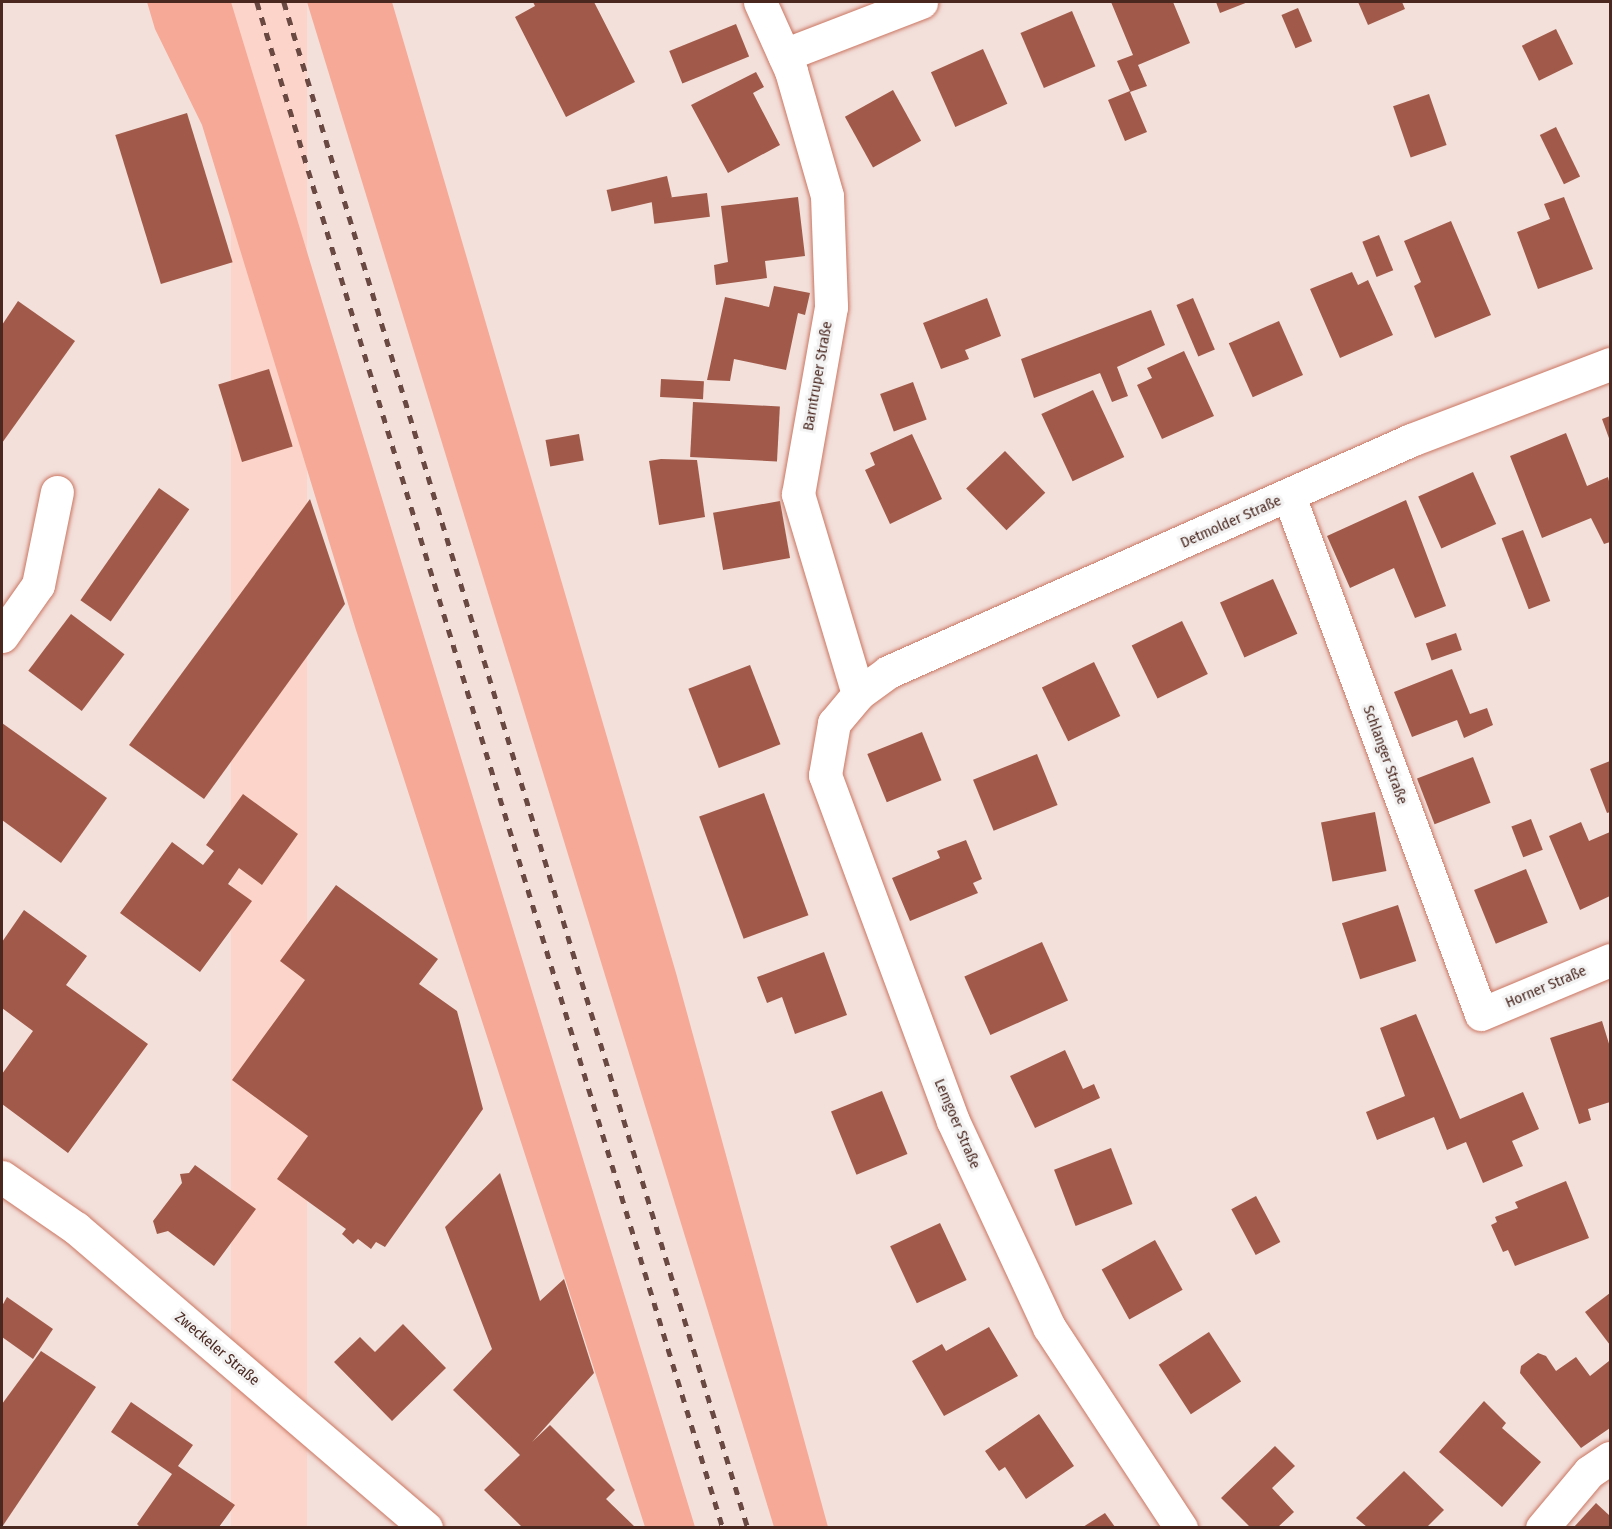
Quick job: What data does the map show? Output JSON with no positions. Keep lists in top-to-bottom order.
{
  "streets": {
    "street": [
      "Barntruper Straße",
      "Detmolder Straße",
      "Schlanger Straße",
      "Horner Straße",
      "Lemgoer Straße",
      "Zweckeler Straße"
    ]
  },
  "crossings": [
    ["Barntruper Straße", "Detmolder Straße"],
    ["Barntruper Straße", "Lemgoer Straße"],
    ["Detmolder Straße", "Schlanger Straße"],
    ["Detmolder Straße", "Lemgoer Straße"],
    ["Schlanger Straße", "Horner Straße"]
  ]
}
